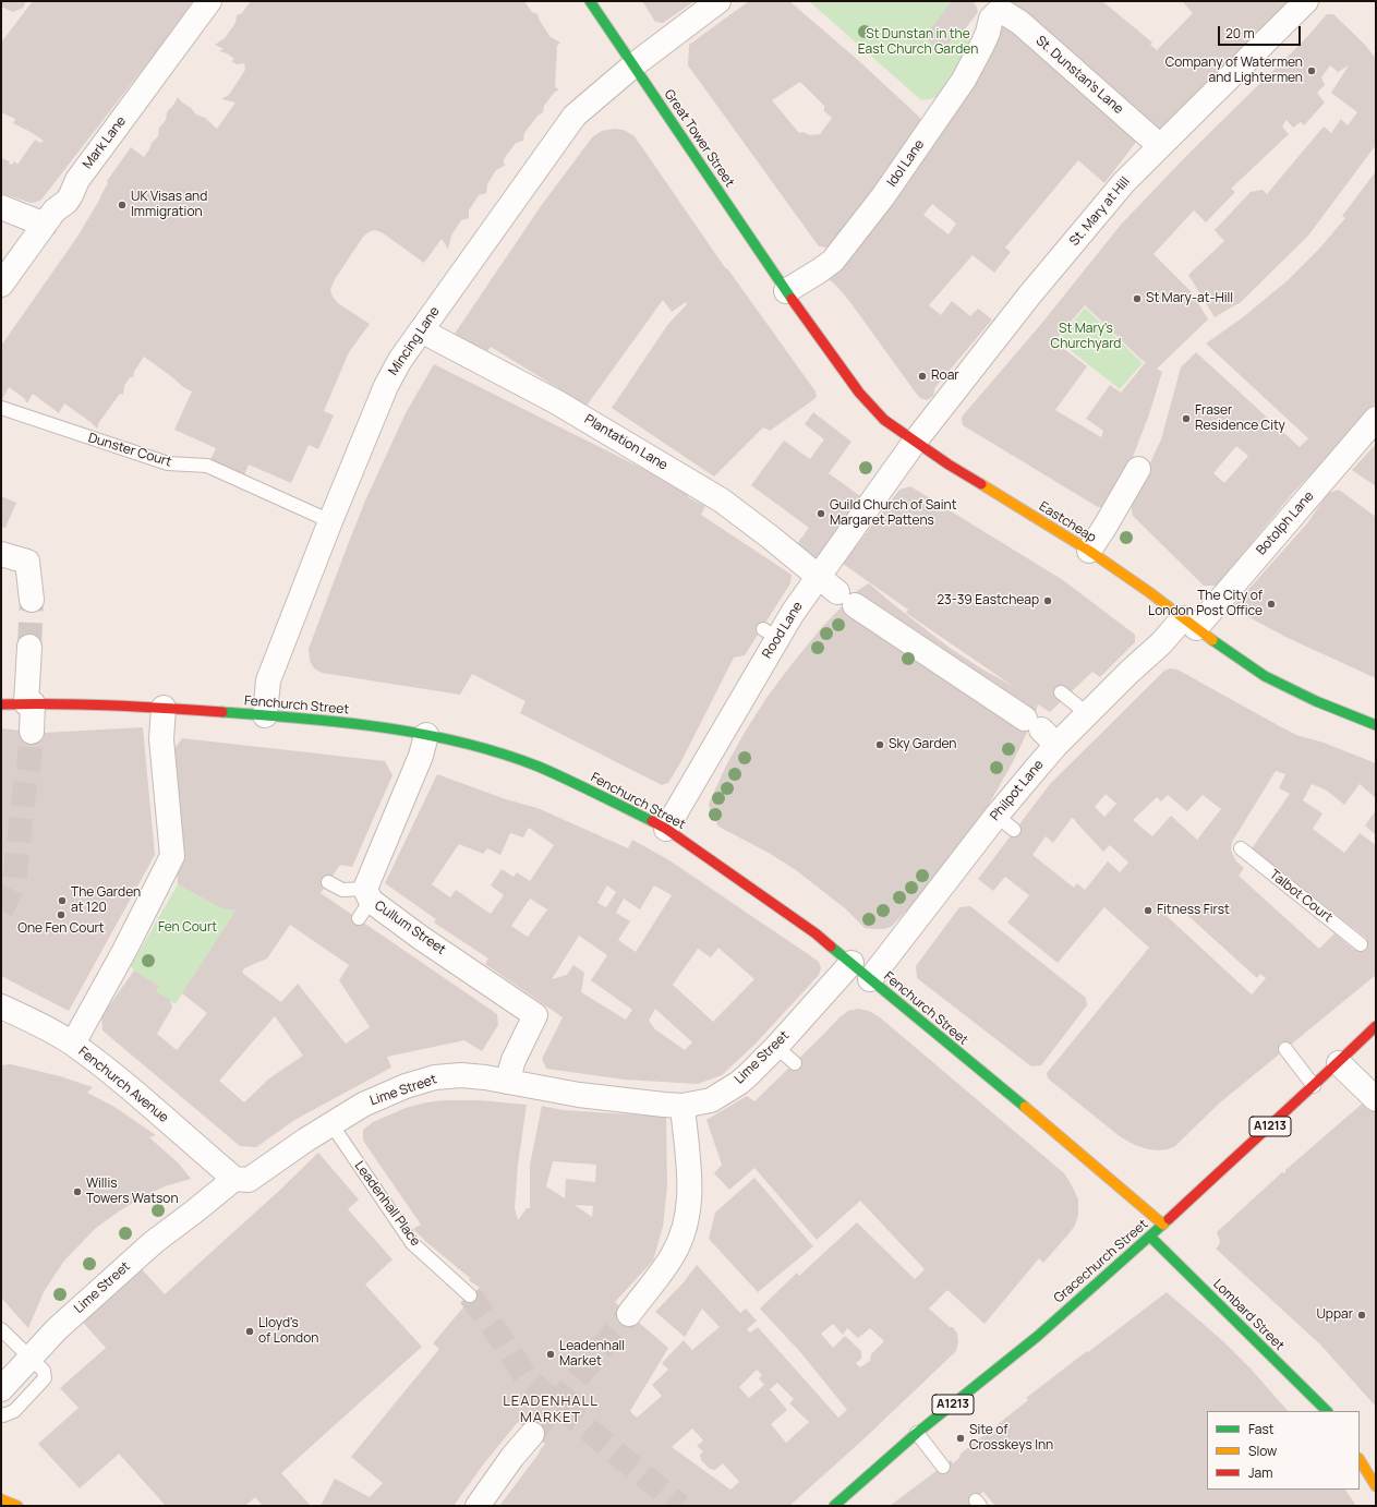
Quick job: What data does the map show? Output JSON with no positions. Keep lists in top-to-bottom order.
{
  "streets": {
    "street": [
      "St. Dunstan's Lane",
      "Great Tower Street",
      "Mark Lane",
      "Idol Lane",
      "St. Mary at Hill",
      "Mincing Lane",
      "Plantation Lane",
      "Eastcheap",
      "Botolph Lane",
      "Rood Lane",
      "Fenchurch Street",
      "Philpot Lane",
      "Cullum Street",
      "Lime Street",
      "Fenchurch Avenue",
      "A1213",
      "Gracechurch Street",
      "Lombard Street"
    ],
    "lane": ["Dunster Court", "Talbot Court", "Leadenhall Place"]
  },
  "crossings": [
    ["St. Dunstan's Lane", "Idol Lane"],
    ["St. Dunstan's Lane", "St. Mary at Hill"],
    ["Great Tower Street", "Idol Lane"],
    ["Great Tower Street", "Mincing Lane"],
    ["Great Tower Street", "Eastcheap"],
    ["Idol Lane", "Eastcheap"],
    ["St. Mary at Hill", "Eastcheap"],
    ["St. Mary at Hill", "Rood Lane"],
    ["Mincing Lane", "Plantation Lane"],
    ["Mincing Lane", "Dunster Court"],
    ["Mincing Lane", "Fenchurch Street"],
    ["Plantation Lane", "Rood Lane"],
    ["Plantation Lane", "Philpot Lane"],
    ["Eastcheap", "Botolph Lane"],
    ["Eastcheap", "Rood Lane"],
    ["Eastcheap", "Philpot Lane"],
    ["Botolph Lane", "Philpot Lane"],
    ["Rood Lane", "Fenchurch Street"],
    ["Fenchurch Street", "Philpot Lane"],
    ["Fenchurch Street", "Cullum Street"],
    ["Fenchurch Street", "Lime Street"],
    ["Fenchurch Street", "Gracechurch Street"],
    ["Cullum Street", "Lime Street"],
    ["Lime Street", "Fenchurch Avenue"],
    ["Lime Street", "Leadenhall Place"],
    ["Gracechurch Street", "Lombard Street"]
  ],
  "districts": ["LEADENHALL MARKET"],
  "parks": ["St Dunstan in the East Church Garden", "St Mary's Churchyard", "Fen Court"],
  "places": [
    "Company of Watermen and Lightermen",
    "UK Visas and Immigration",
    "St Mary-at-Hill",
    "Roar",
    "Fraser Residence City",
    "Guild Church of Saint Margaret Pattens",
    "23-39 Eastcheap",
    "The City of London Post Office",
    "Sky Garden",
    "The Garden at 120",
    "Fitness First",
    "One Fen Court",
    "Willis Towers Watson",
    "Uppar",
    "Lloyd's of London",
    "Leadenhall Market",
    "Site of Crosskeys Inn"
  ],
  "legend": ["Fast", "Slow", "Jam"],
  "scale_bar": "20 m"
}
